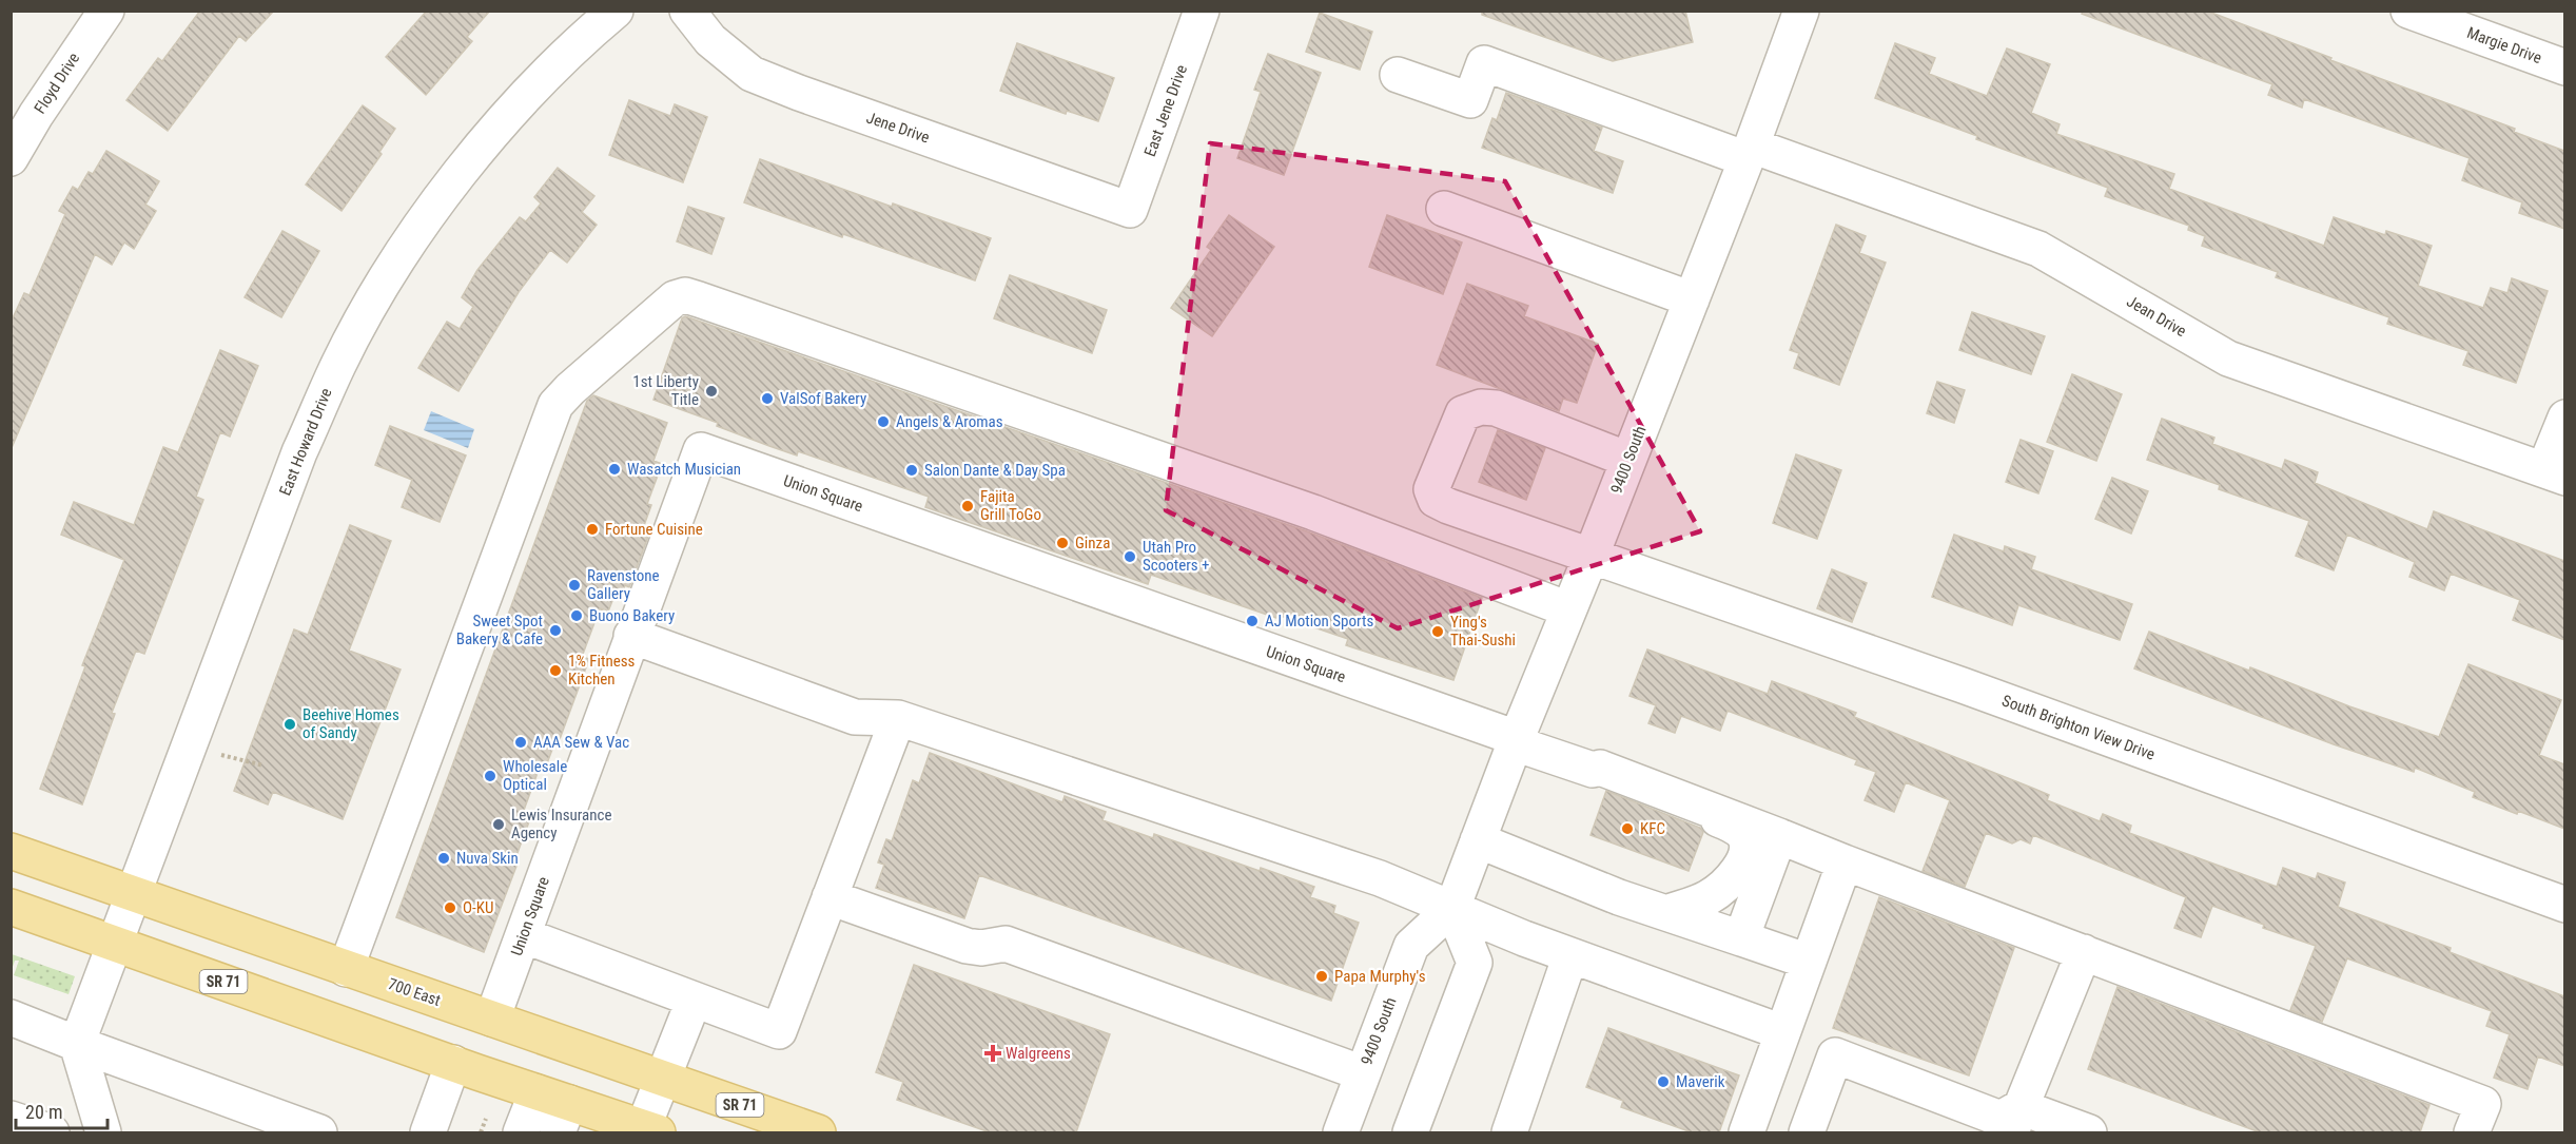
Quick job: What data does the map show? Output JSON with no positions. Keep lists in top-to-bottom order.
{
  "streets": {
    "main road": ["SR 71", "700 East"],
    "street": [
      "Margie Drive",
      "Floyd Drive",
      "East Jene Drive",
      "Jene Drive",
      "Jean Drive",
      "East Howard Drive",
      "9400 South",
      "Union Square",
      "South Brighton View Drive"
    ]
  },
  "crossings": [
    ["East Jene Drive", "Jene Drive"],
    ["Jean Drive", "9400 South"],
    ["East Howard Drive", "SR 71"],
    ["East Howard Drive", "700 East"],
    ["9400 South", "Union Square"],
    ["9400 South", "South Brighton View Drive"],
    ["Union Square", "700 East"]
  ],
  "places": {
    "other": [
      "1st Liberty Title",
      "ValSof Bakery",
      "Angels & Aromas",
      "Wasatch Musician",
      "Salon Dante & Day Spa",
      "Fajita Grill ToGo",
      "Fortune Cuisine",
      "Ginza",
      "Utah Pro Scooters +",
      "Ravenstone Gallery",
      "Buono Bakery",
      "AJ Motion Sports",
      "Sweet Spot Bakery & Cafe",
      "Ying's Thai-Sushi",
      "1% Fitness Kitchen",
      "Beehive Homes of Sandy",
      "AAA Sew & Vac",
      "Wholesale Optical",
      "Lewis Insurance Agency",
      "KFC",
      "Nuva Skin",
      "O-KU",
      "Papa Murphy's",
      "Maverik"
    ],
    "health": ["Walgreens"]
  },
  "scale_bar": "20 m"
}
